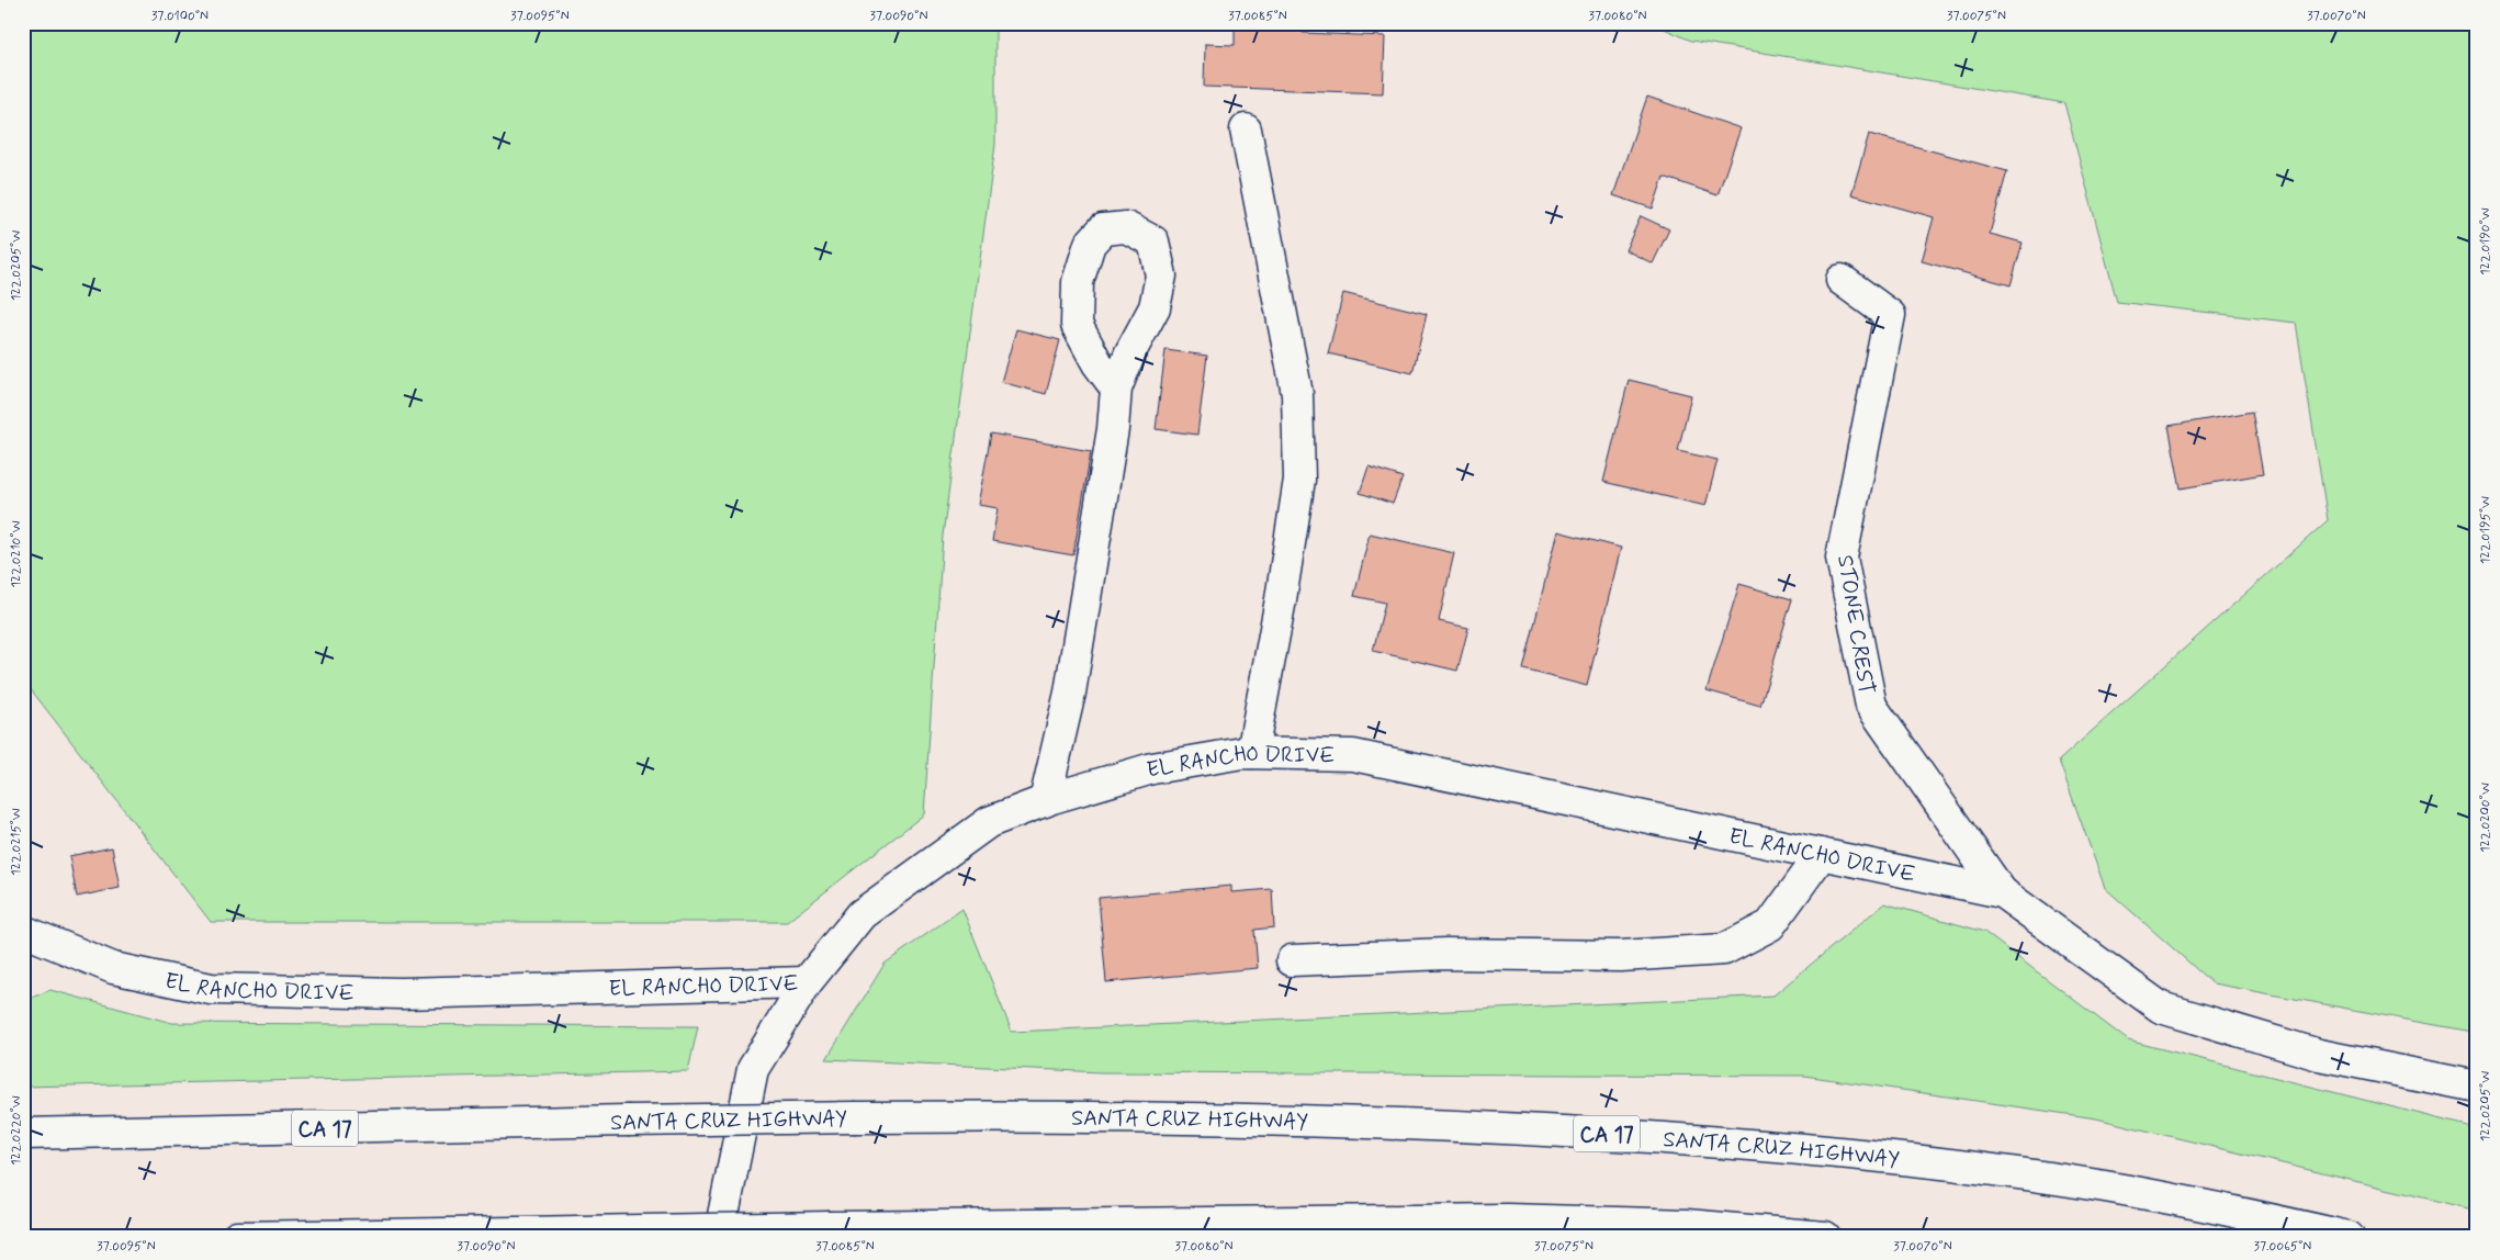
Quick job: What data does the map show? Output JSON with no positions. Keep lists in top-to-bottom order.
{
  "streets": {
    "main road": [
      "STONE CREST",
      "EL RANCHO DRIVE",
      "SANTA CRUZ HIGHWAY",
      "CA 17"
    ]
  },
  "crossings": [
    ["STONE CREST", "EL RANCHO DRIVE"]
  ],
  "coordinates": [
    "37.0100°N",
    "37.0095°N",
    "37.0090°N",
    "37.0085°N",
    "37.0080°N",
    "37.0075°N",
    "37.0070°N",
    "122.0190°W",
    "122.0205°W",
    "122.0195°W",
    "122.0210°W",
    "122.0200°W",
    "122.0215°W",
    "122.0220°W",
    "37.0065°N"
  ]
}
